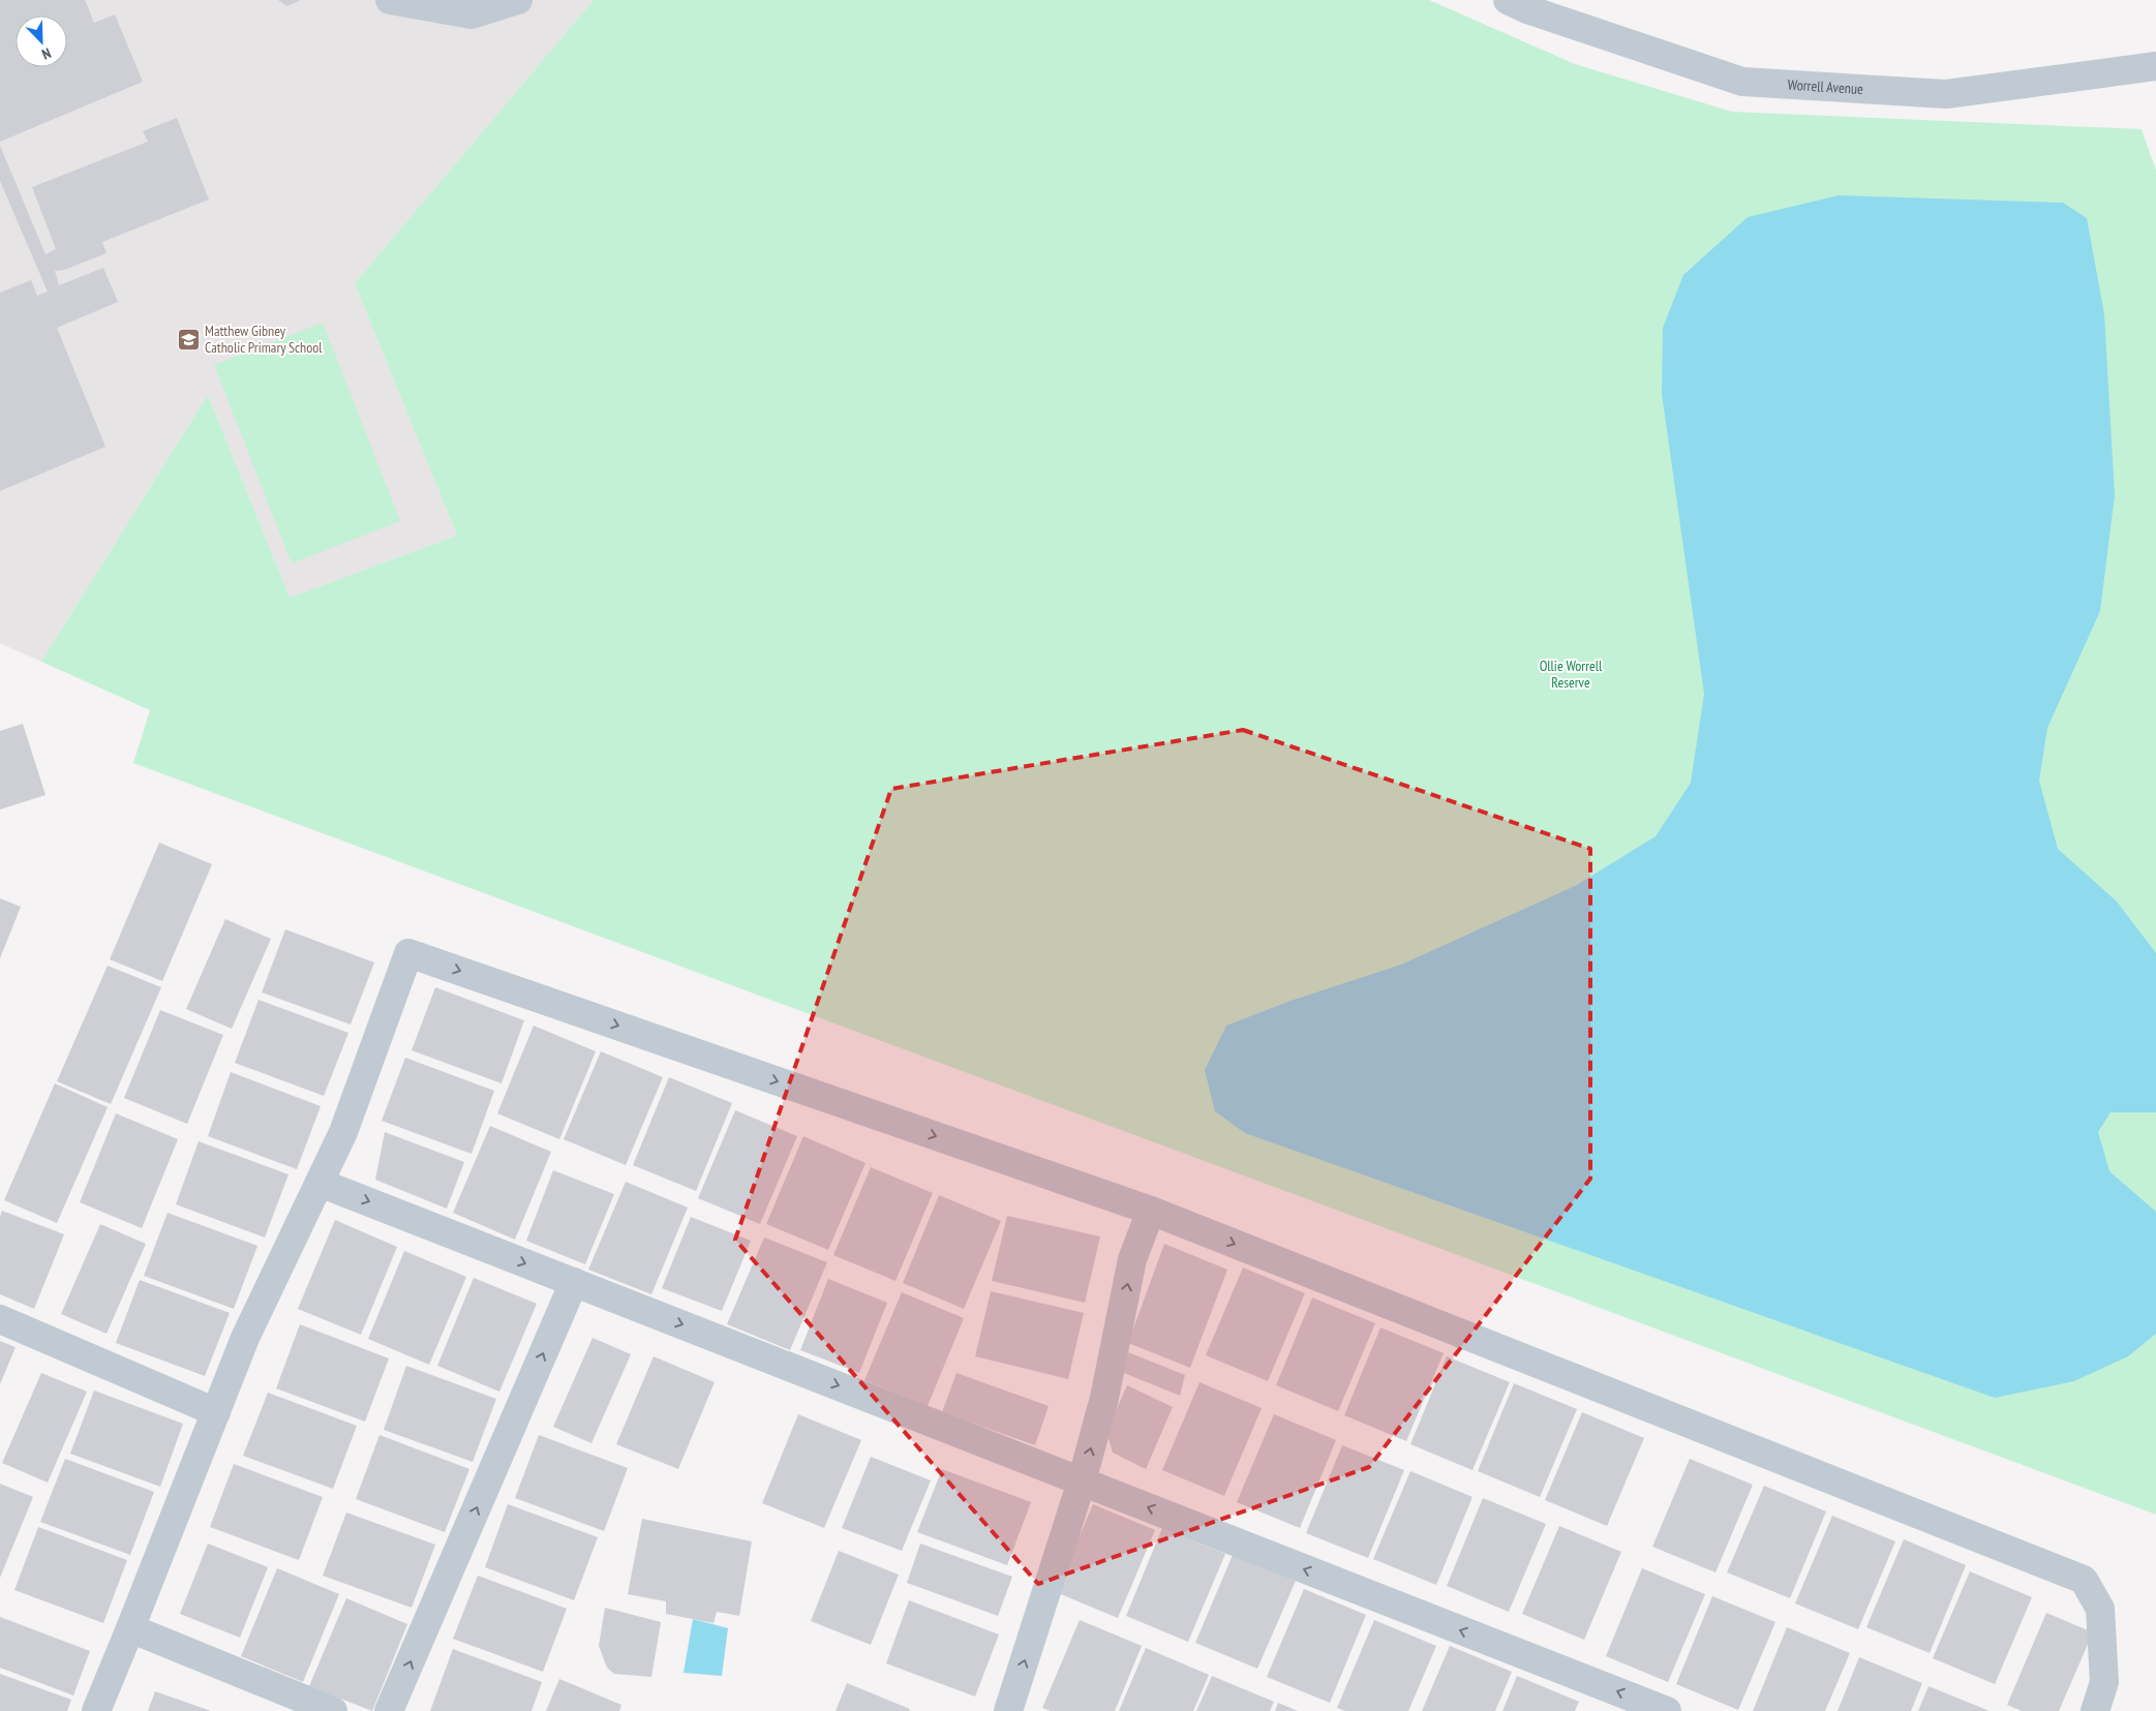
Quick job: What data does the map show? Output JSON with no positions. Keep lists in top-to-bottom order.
{
  "streets": {
    "street": ["Worrell Avenue"]
  },
  "parks": ["Ollie Worrell Reserve"],
  "places": {
    "school or university": ["Matthew Gibney Catholic Primary School"]
  },
  "north": "bottom right"
}
